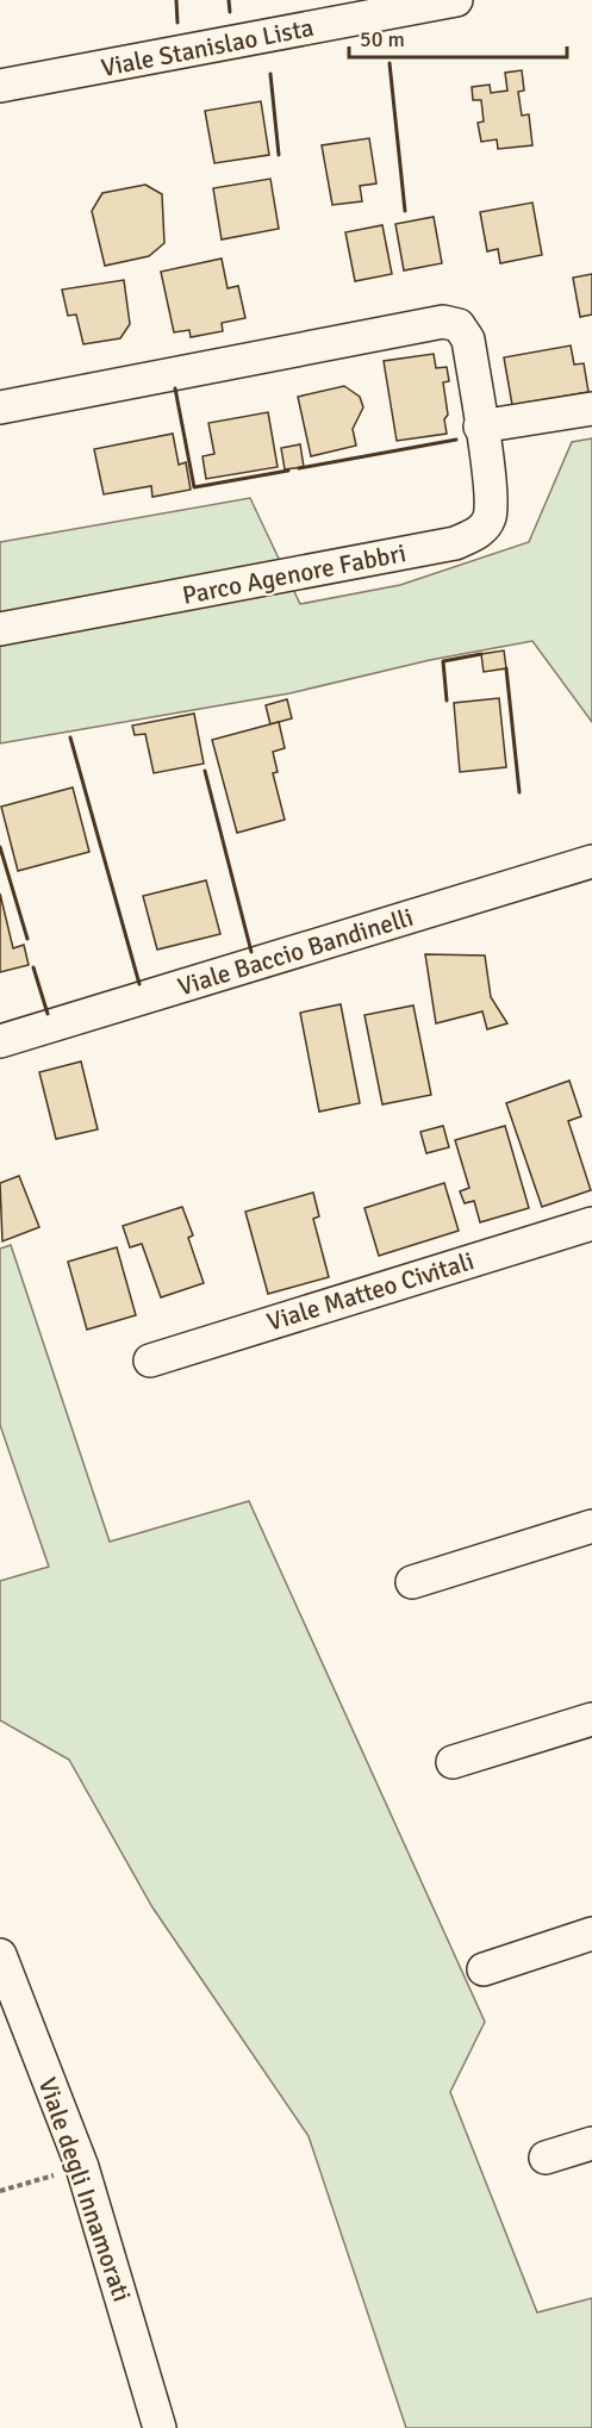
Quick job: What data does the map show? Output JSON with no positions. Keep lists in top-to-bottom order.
{
  "streets": {
    "street": [
      "Viale Stanislao Lista",
      "Parco Agenore Fabbri",
      "Viale Baccio Bandinelli",
      "Viale Matteo Civitali",
      "Viale degli Innamorati"
    ]
  },
  "scale_bar": "50 m"
}
